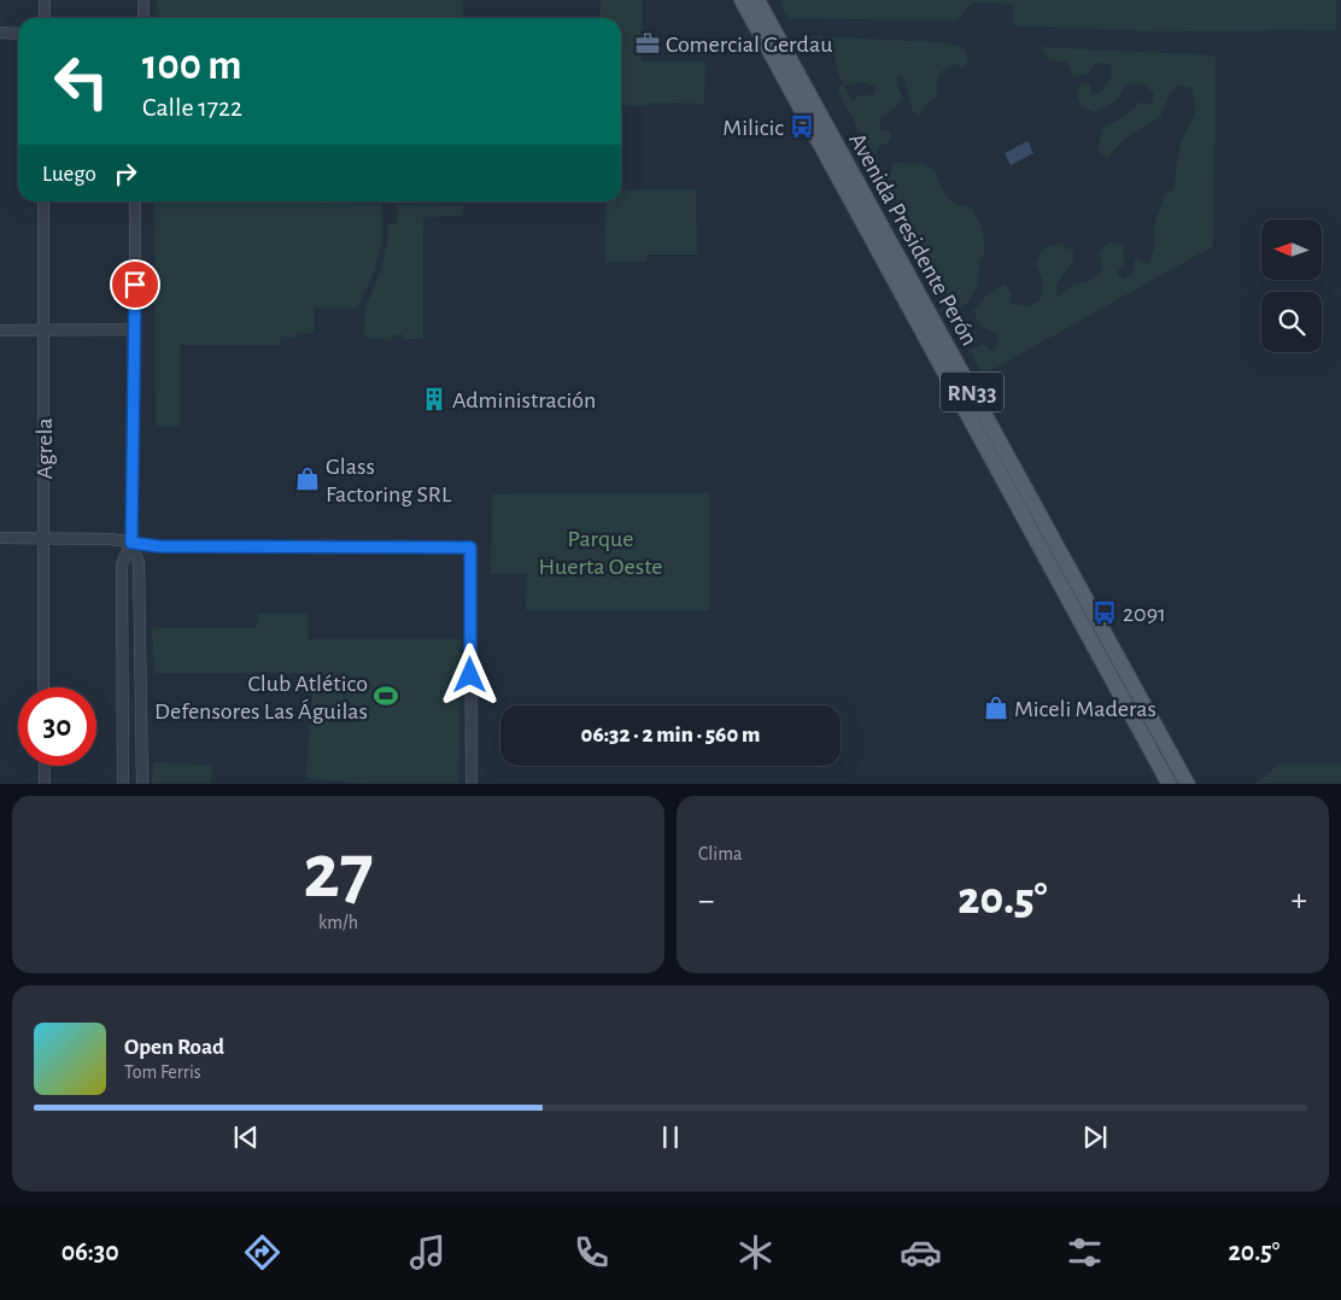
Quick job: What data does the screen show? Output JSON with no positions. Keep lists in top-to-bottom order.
{
  "streets": {
    "main road": ["Avenida Presidente Perón", "RN33"],
    "street": ["Agrela"]
  },
  "parks": ["Parque Huerta Oeste"],
  "places": {
    "office": ["Comercial Gerdau"],
    "bus stop": ["Milicic", "2091"],
    "building": ["Administración"],
    "shop": ["Glass Factoring SRL", "Miceli Maderas"],
    "sports": ["Club Atlético Defensores Las Águilas"]
  },
  "north": "left",
  "page": {
    "turn": ["100 m", "Calle 1722"],
    "then": "Luego",
    "limit": "30",
    "trip": "06:32 · 2 min · 560 m",
    "tile": [
      ["27", "km/h"],
      "Clima"
    ],
    "heat": ["−", "20.5°", "+"],
    "song": ["Open Road", "Tom Ferris"],
    "tabs": ["06:30", "20.5°"]
  }
}
